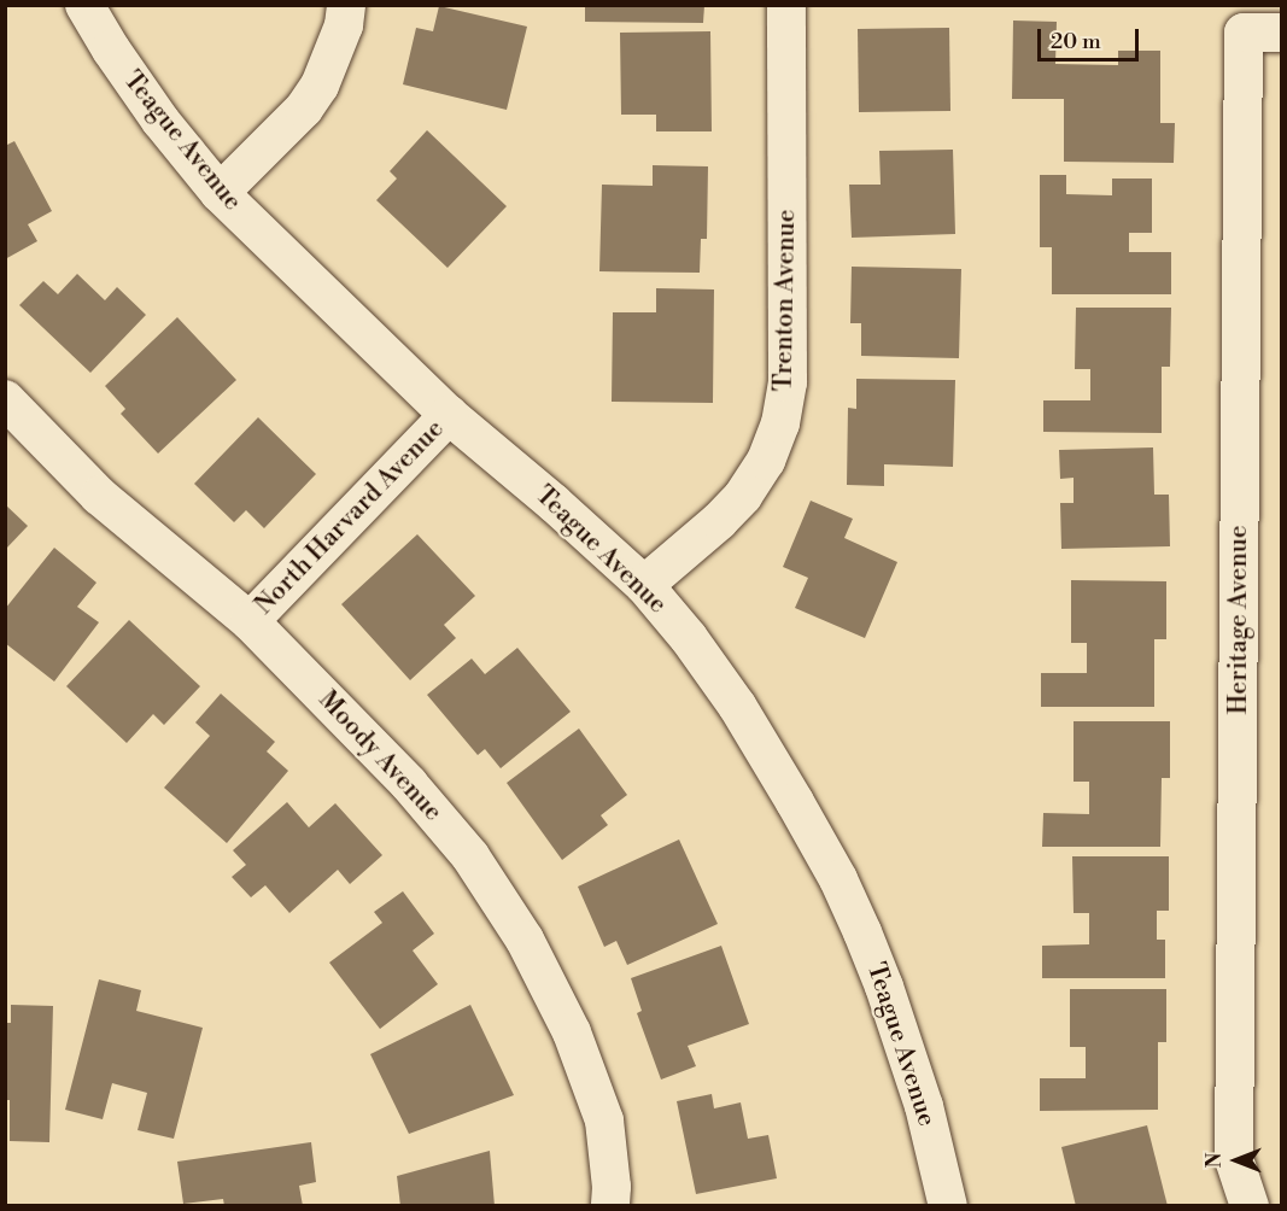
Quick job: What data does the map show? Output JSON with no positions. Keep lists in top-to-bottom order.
{
  "streets": {
    "street": [
      "Teague Avenue",
      "Trenton Avenue",
      "North Harvard Avenue",
      "Heritage Avenue",
      "Moody Avenue"
    ]
  },
  "crossings": [
    ["Teague Avenue", "Trenton Avenue"],
    ["Teague Avenue", "North Harvard Avenue"],
    ["North Harvard Avenue", "Moody Avenue"]
  ],
  "scale_bar": "20 m",
  "north": "left"
}
